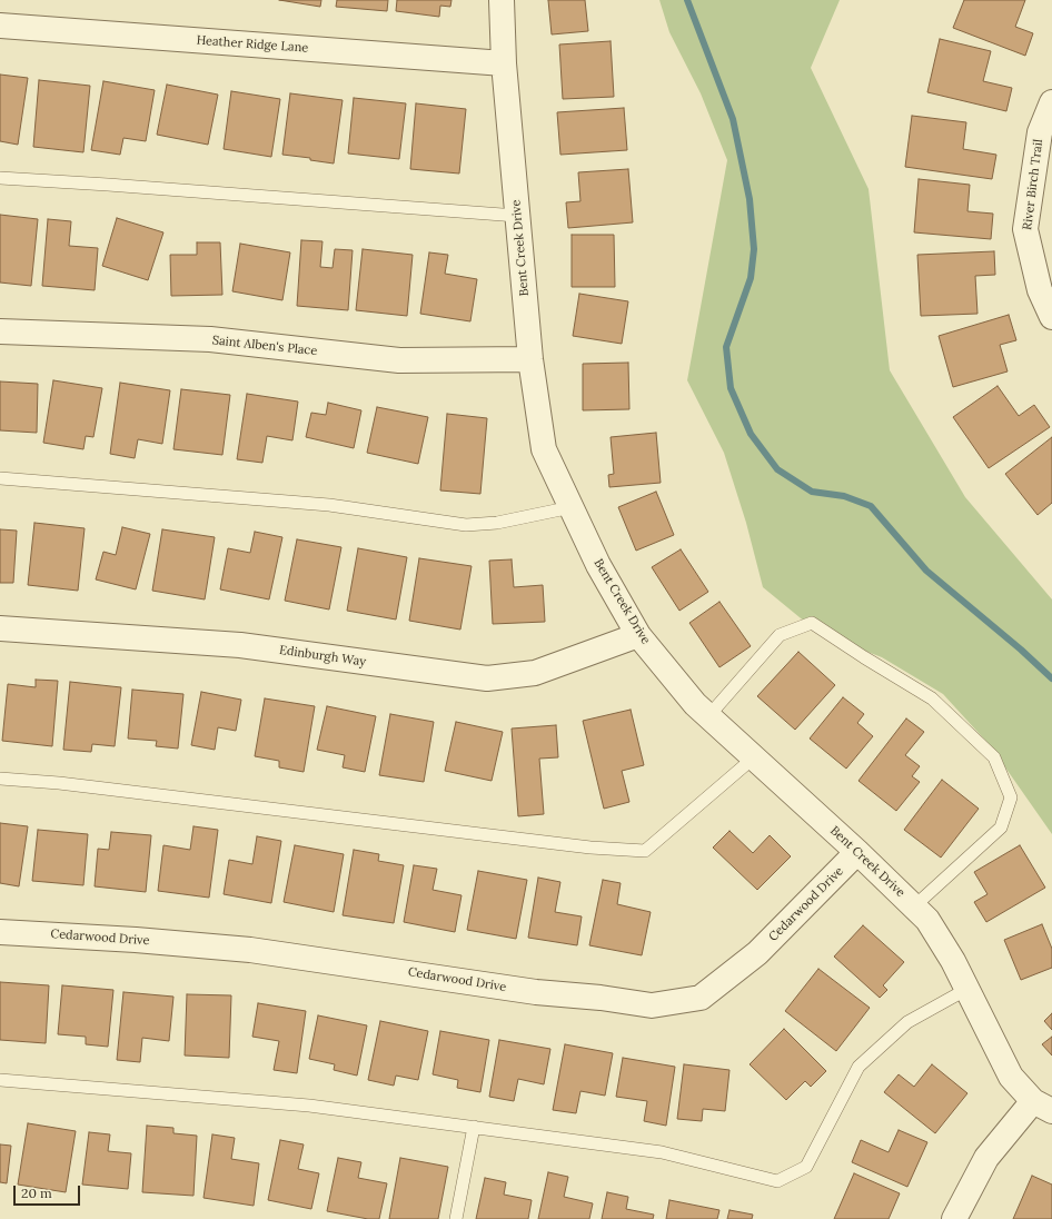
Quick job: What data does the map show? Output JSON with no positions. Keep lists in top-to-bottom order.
{
  "streets": {
    "street": [
      "Heather Ridge Lane",
      "River Birch Trail",
      "Bent Creek Drive",
      "Saint Alben's Place",
      "Edinburgh Way",
      "Cedarwood Drive"
    ]
  },
  "crossings": [
    ["Heather Ridge Lane", "Bent Creek Drive"],
    ["Bent Creek Drive", "Saint Alben's Place"],
    ["Bent Creek Drive", "Edinburgh Way"],
    ["Bent Creek Drive", "Cedarwood Drive"]
  ],
  "scale_bar": "20 m"
}
